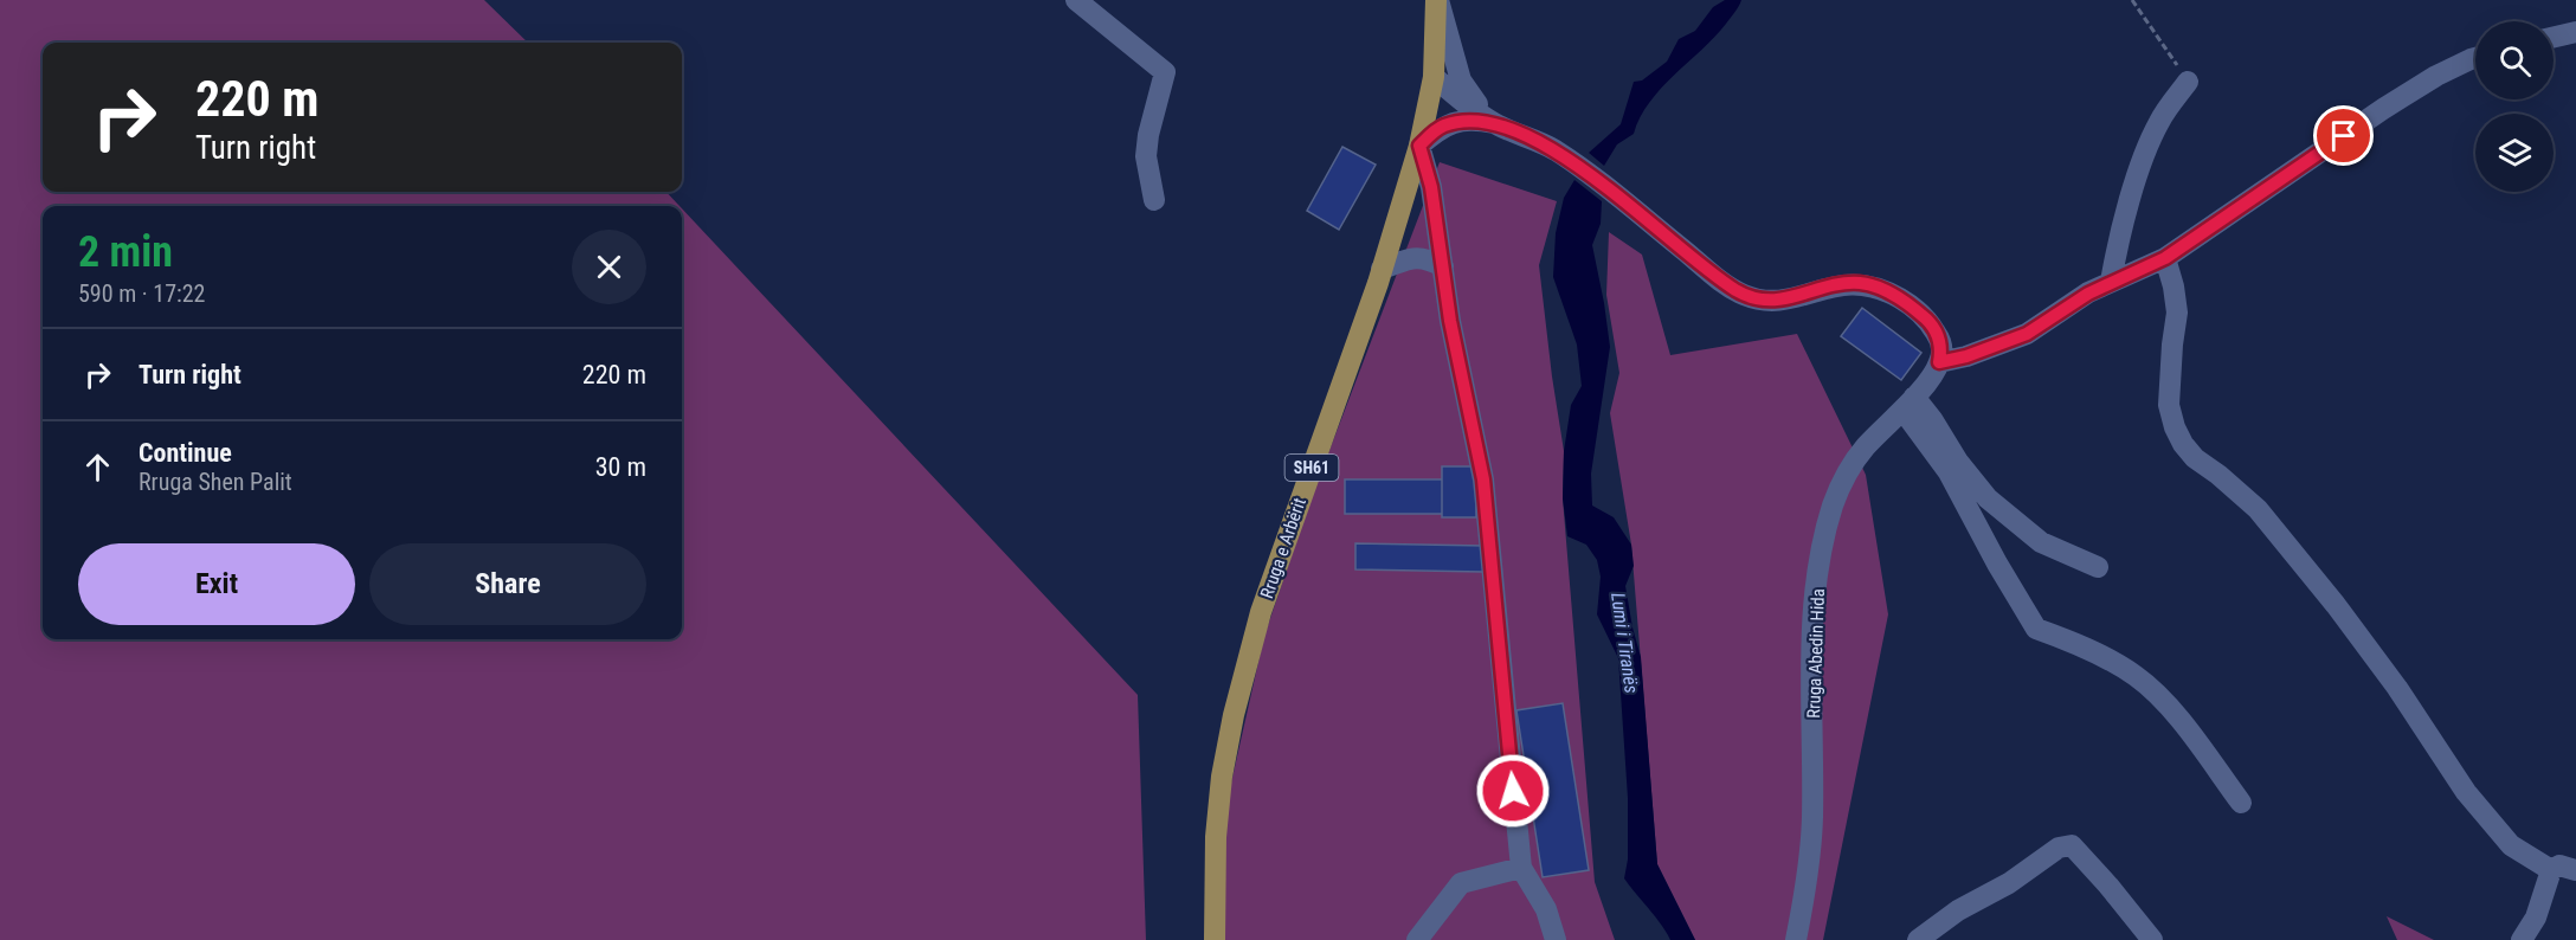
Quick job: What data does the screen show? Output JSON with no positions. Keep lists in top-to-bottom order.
{
  "streets": {
    "main road": ["SH61", "Rruga e Arbërit"],
    "street": ["Rruga Abedin Hida"]
  },
  "water": ["Lumi i Tiranës"],
  "page": {
    "turn": ["220 m", "Turn right"],
    "heading": ["2 min", "590 m · 17:22"],
    "list": [
      {
        "name": "Turn right",
        "value": "220 m"
      },
      {
        "name": "Continue",
        "note": "Rruga Shen Palit",
        "value": "30 m"
      }
    ],
    "buttons": ["Exit", "Share"]
  }
}
